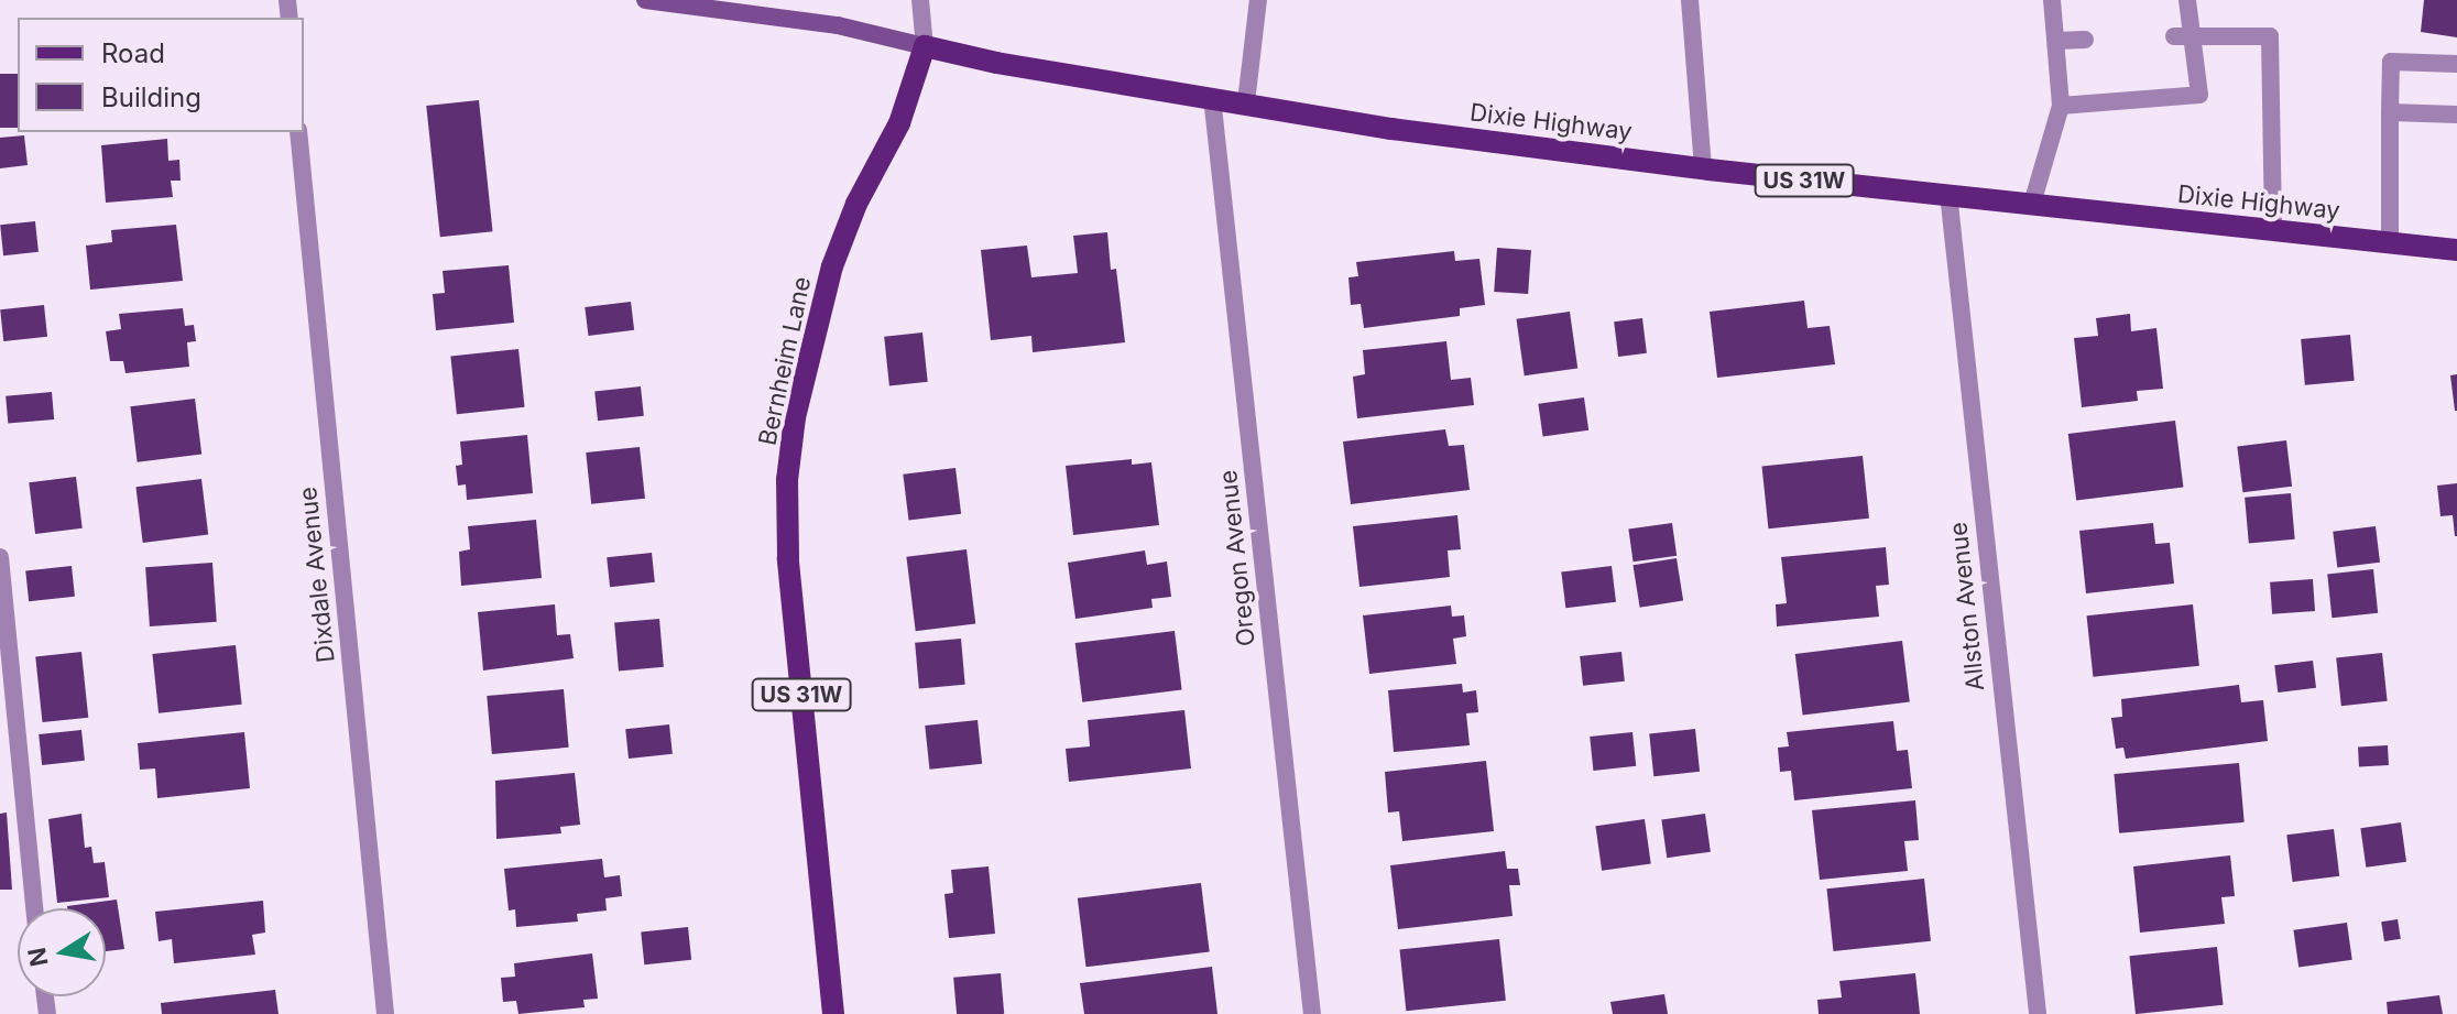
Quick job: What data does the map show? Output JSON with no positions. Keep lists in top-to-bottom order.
{
  "streets": {
    "main road": ["Dixie Highway", "US 31W", "Bernheim Lane"],
    "street": ["Oregon Avenue", "Dixdale Avenue", "Allston Avenue"]
  },
  "crossings": [
    ["Dixie Highway", "Bernheim Lane"],
    ["Dixie Highway", "Oregon Avenue"],
    ["Dixie Highway", "Allston Avenue"]
  ],
  "legend": ["Road", "Building"],
  "north": "left"
}
